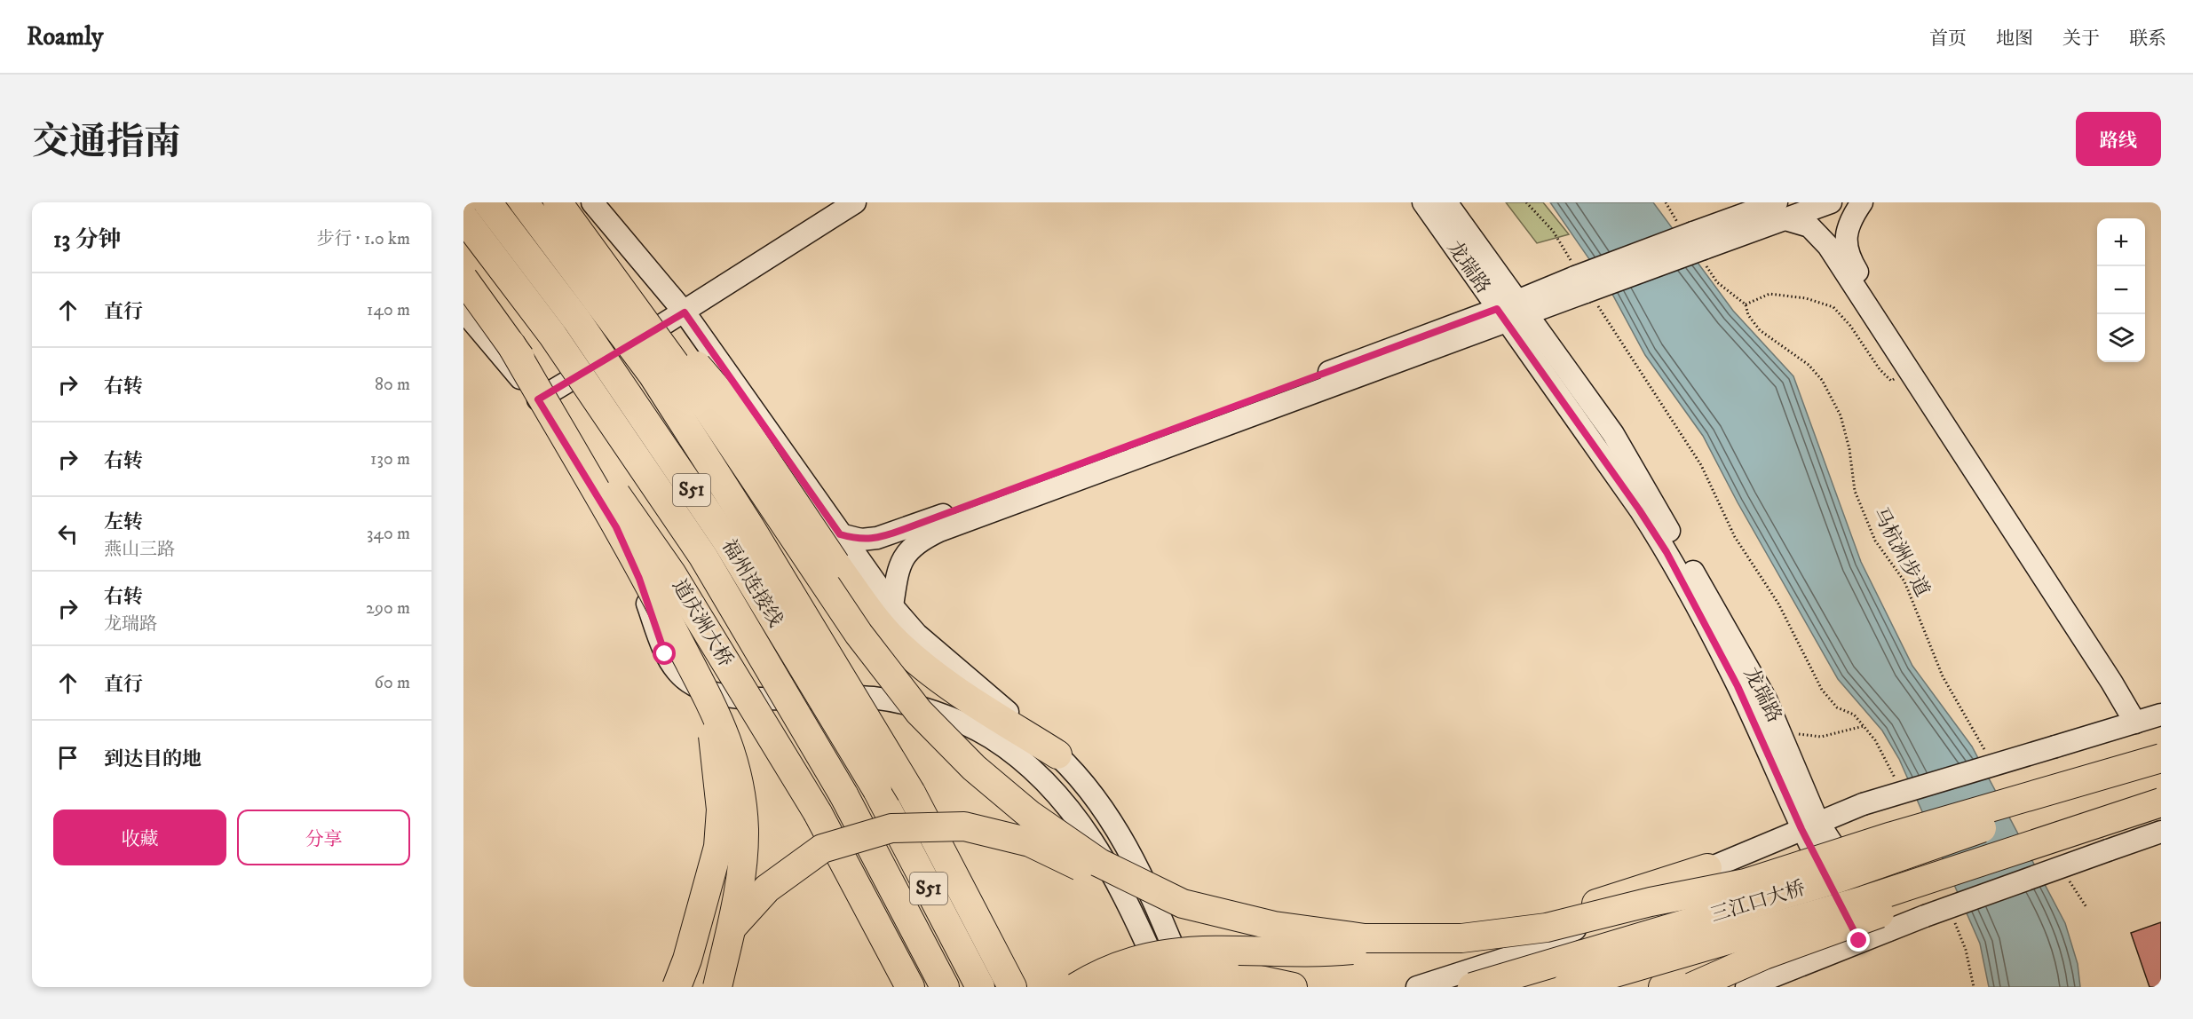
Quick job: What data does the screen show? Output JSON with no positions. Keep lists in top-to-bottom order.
{
  "streets": {
    "highway": [
      "S51",
      "福州连接线",
      "道庆洲大桥",
      "三江口大桥"
    ],
    "street": ["龙瑞路"],
    "path": ["马杭洲步道"]
  },
  "page": {
    "header": "Roamly",
    "nav": [
      "首页",
      "地图",
      "关于",
      "联系"
    ],
    "title": "交通指南",
    "buttons": [
      "路线",
      ["收藏", "分享"]
    ],
    "heading": ["13 分钟", "步行 · 1.0 km"],
    "map_buttons": ["+", "−"],
    "list": [
      ["直行", "140 m"],
      ["右转", "80 m"],
      ["右转", "130 m"],
      ["左转", "燕山三路", "340 m"],
      ["右转", "龙瑞路", "290 m"],
      ["直行", "60 m"],
      "到达目的地"
    ]
  }
}
